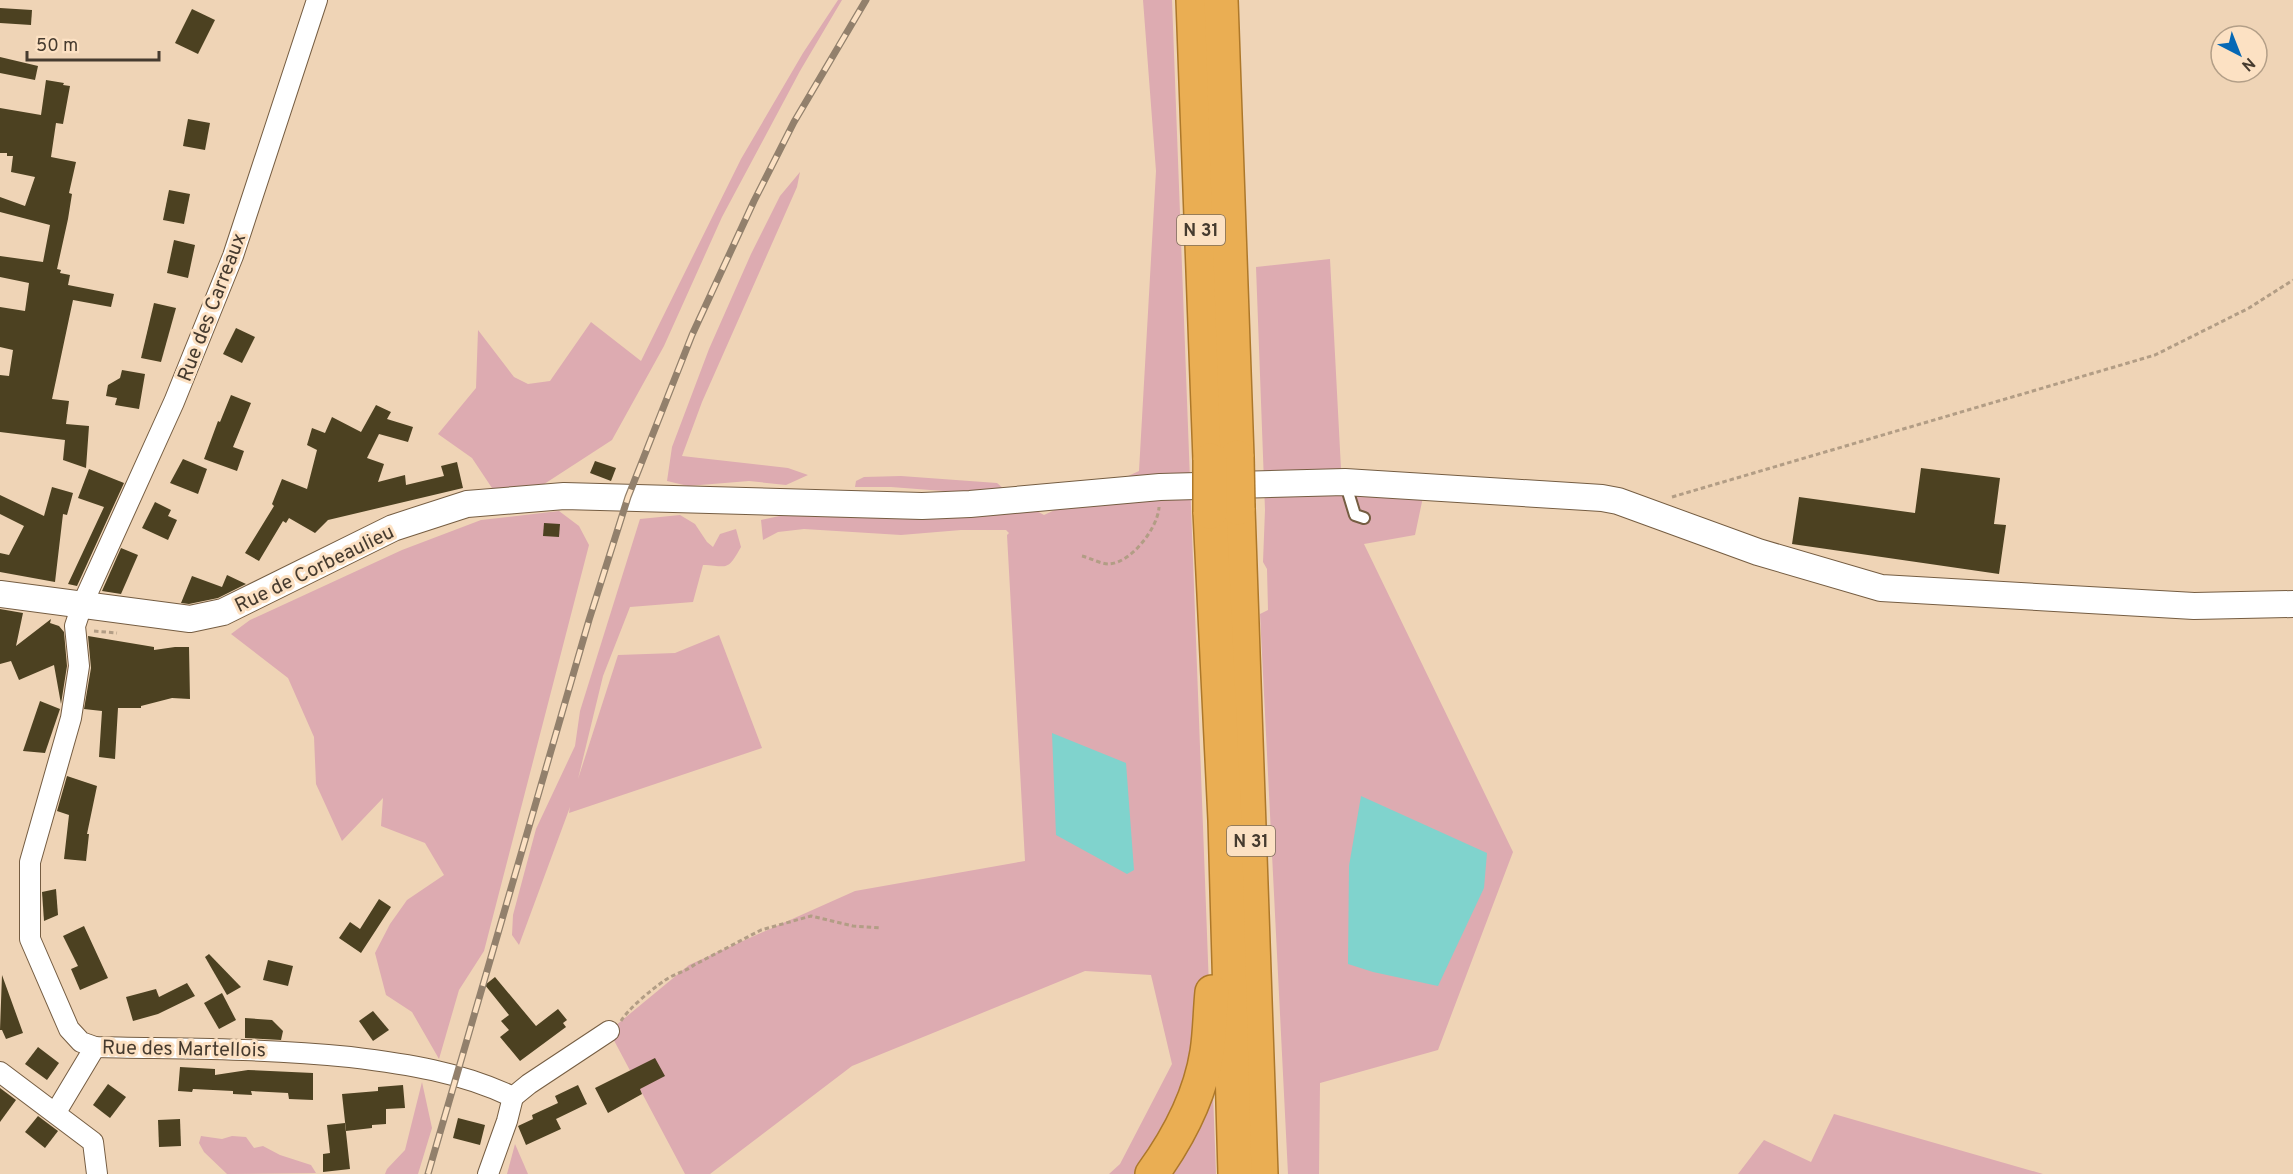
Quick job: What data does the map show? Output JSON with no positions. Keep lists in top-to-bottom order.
{
  "streets": {
    "highway": ["N 31"],
    "street": ["Rue des Carreaux", "Rue de Corbeaulieu", "Rue des Martellois"]
  },
  "crossings": [
    ["Rue des Carreaux", "Rue de Corbeaulieu"],
    ["Rue des Carreaux", "Rue des Martellois"],
    ["Rue de Corbeaulieu", "Rue des Martellois"]
  ],
  "scale_bar": "50 m",
  "north": "bottom right"
}
